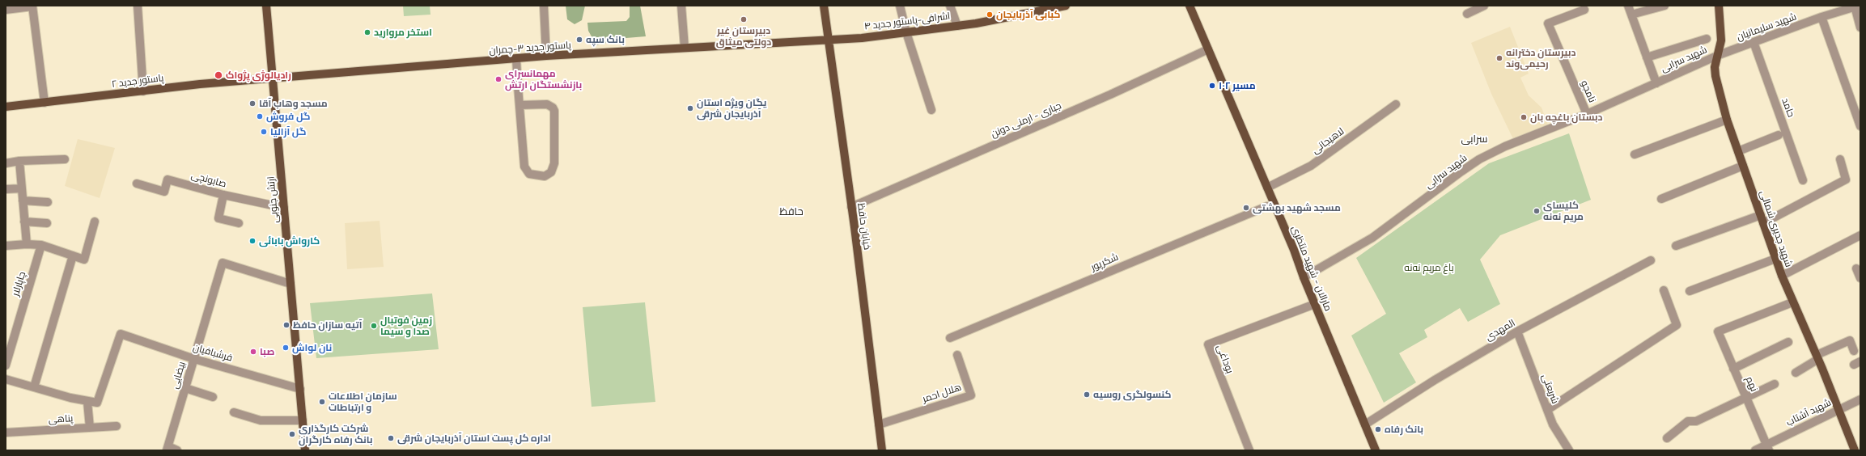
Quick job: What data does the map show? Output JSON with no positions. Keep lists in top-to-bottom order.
{
  "streets": {
    "main road": [
      "اشرافی-پاستور جدید ۴",
      "پاستور جدید ۳-چمران",
      "پاستور جدید ۲",
      "ارتش جنوبی",
      "خیابان حافظ",
      "شهید جدیری شمالی",
      "مارالان - شهید منتظری"
    ],
    "street": [
      "شهید سلیمانیان",
      "شهید سرابی",
      "نامجو",
      "حامد",
      "جباری - ارمنی دونن",
      "لاهیجانی",
      "صابونچی",
      "شکرپور",
      "چاپارلار",
      "المهدی",
      "فرشبافیان",
      "بوداغی",
      "بیضایی",
      "نهم",
      "شریعتی",
      "هلال احمر",
      "شهید آشتاب",
      "پناهی"
    ]
  },
  "crossings": [
    ["اشرافی-پاستور جدید ۴", "پاستور جدید ۳-چمران"],
    ["اشرافی-پاستور جدید ۴", "خیابان حافظ"],
    ["شهید سلیمانیان", "شهید سرابی"],
    ["شهید سلیمانیان", "حامد"],
    ["شهید سلیمانیان", "شهید جدیری شمالی"],
    ["پاستور جدید ۳-چمران", "پاستور جدید ۲"],
    ["پاستور جدید ۳-چمران", "ارتش جنوبی"],
    ["پاستور جدید ۳-چمران", "خیابان حافظ"],
    ["شهید سرابی", "نامجو"],
    ["شهید سرابی", "شهید جدیری شمالی"],
    ["شهید سرابی", "مارالان - شهید منتظری"],
    ["پاستور جدید ۲", "ارتش جنوبی"],
    ["جباری - ارمنی دونن", "خیابان حافظ"],
    ["جباری - ارمنی دونن", "مارالان - شهید منتظری"],
    ["لاهیجانی", "مارالان - شهید منتظری"],
    ["صابونچی", "ارتش جنوبی"],
    ["ارتش جنوبی", "فرشبافیان"],
    ["ارتش جنوبی", "بیضایی"],
    ["خیابان حافظ", "هلال احمر"],
    ["شهید جدیری شمالی", "نهم"],
    ["شهید جدیری شمالی", "شهید آشتاب"],
    ["مارالان - شهید منتظری", "المهدی"],
    ["مارالان - شهید منتظری", "بوداغی"],
    ["المهدی", "شریعتی"],
    ["فرشبافیان", "بیضایی"],
    ["نهم", "شهید آشتاب"]
  ],
  "districts": ["سرابی", "حافظ"],
  "parks": ["باغ مریم نه‌نه"],
  "places": [
    "کبابی آذربایجان",
    "دبیرستان غیر دولتی میثاق",
    "استخر مروارید",
    "بانک سپه",
    "دبیرستان دخترانه رحیمی‌وند",
    "رادیالوژی پژواک",
    "مهمانسرای بازنشستگان ارتش",
    "مسیر ۱۰۲",
    "مسجد وهاب آقا",
    "یگان ویژه استان آذربایجان شرقی",
    "گل فروش",
    "دبستان باغچه بان",
    "گل آزالیا",
    "مسجد شهید بهشتی",
    "کلیسای مریم نه‌نه",
    "کارواش بابائی",
    "آتیه سازان حافظ",
    "زمین فوتبال صدا و سیما",
    "نان لواش",
    "صبا",
    "کنسولگری روسیه",
    "سازمان اطلاعات و ارتباطات",
    "بانک رفاه",
    "شرکت کارگذاری بانک رفاه کارگران",
    "اداره کل پست استان آذربایجان شرقی"
  ]
}
